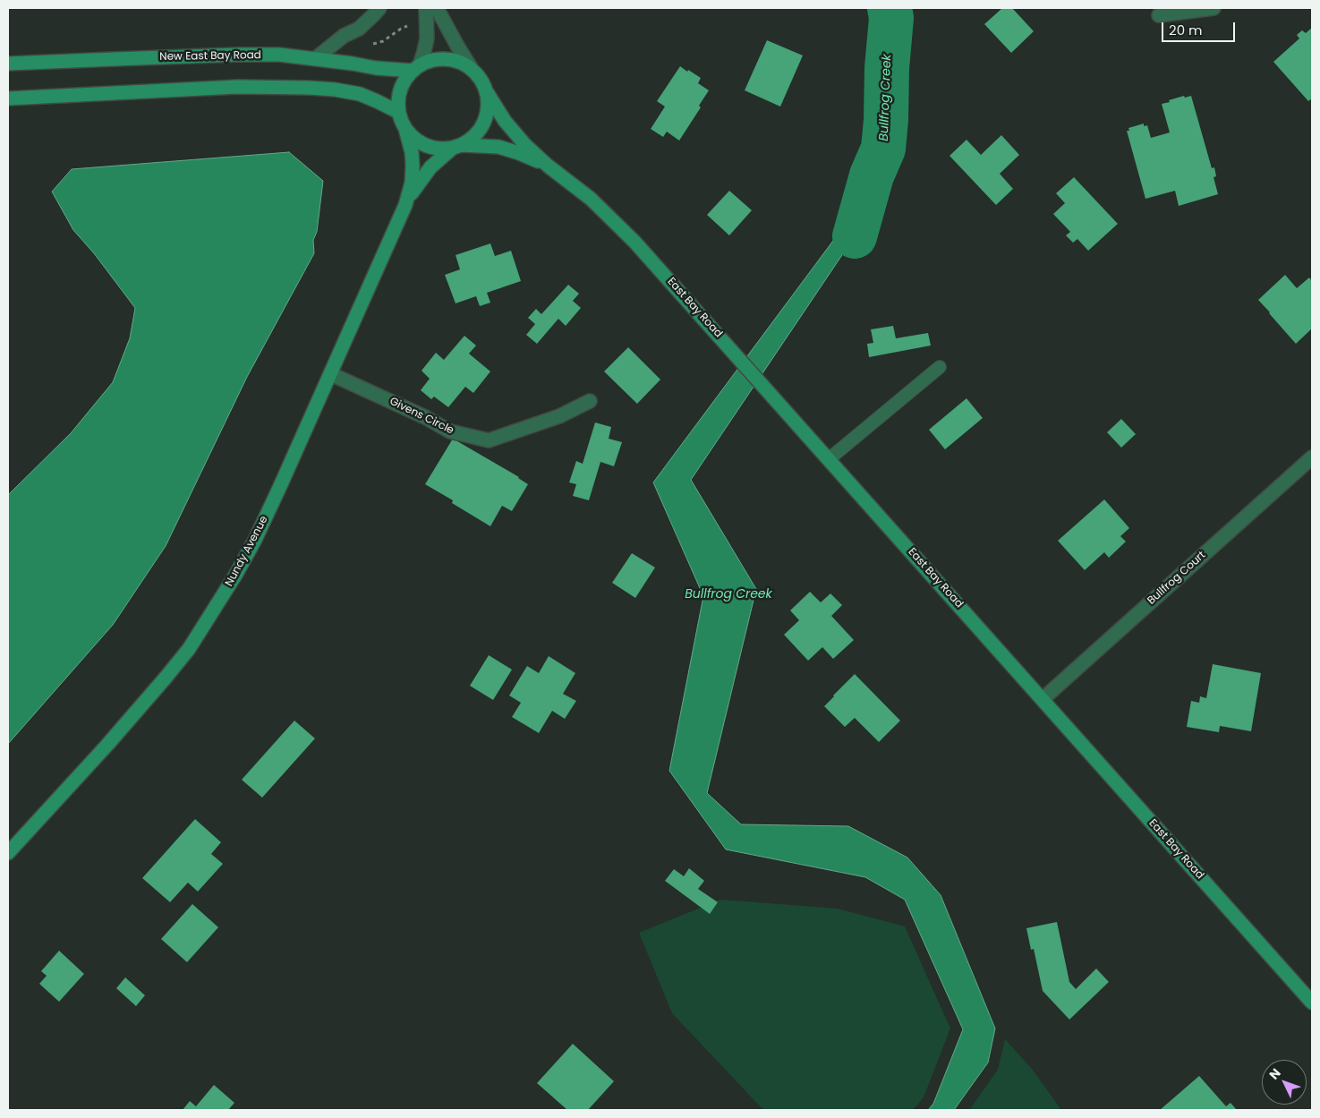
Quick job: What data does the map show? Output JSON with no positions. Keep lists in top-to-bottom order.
{
  "streets": {
    "street": [
      "New East Bay Road",
      "East Bay Road",
      "Givens Circle",
      "Nundy Avenue",
      "Bullfrog Court"
    ]
  },
  "crossings": [
    ["New East Bay Road", "East Bay Road"],
    ["New East Bay Road", "Nundy Avenue"],
    ["East Bay Road", "Nundy Avenue"],
    ["East Bay Road", "Bullfrog Court"],
    ["Givens Circle", "Nundy Avenue"]
  ],
  "water": ["Bullfrog Creek"],
  "scale_bar": "20 m",
  "north": "top left"
}
